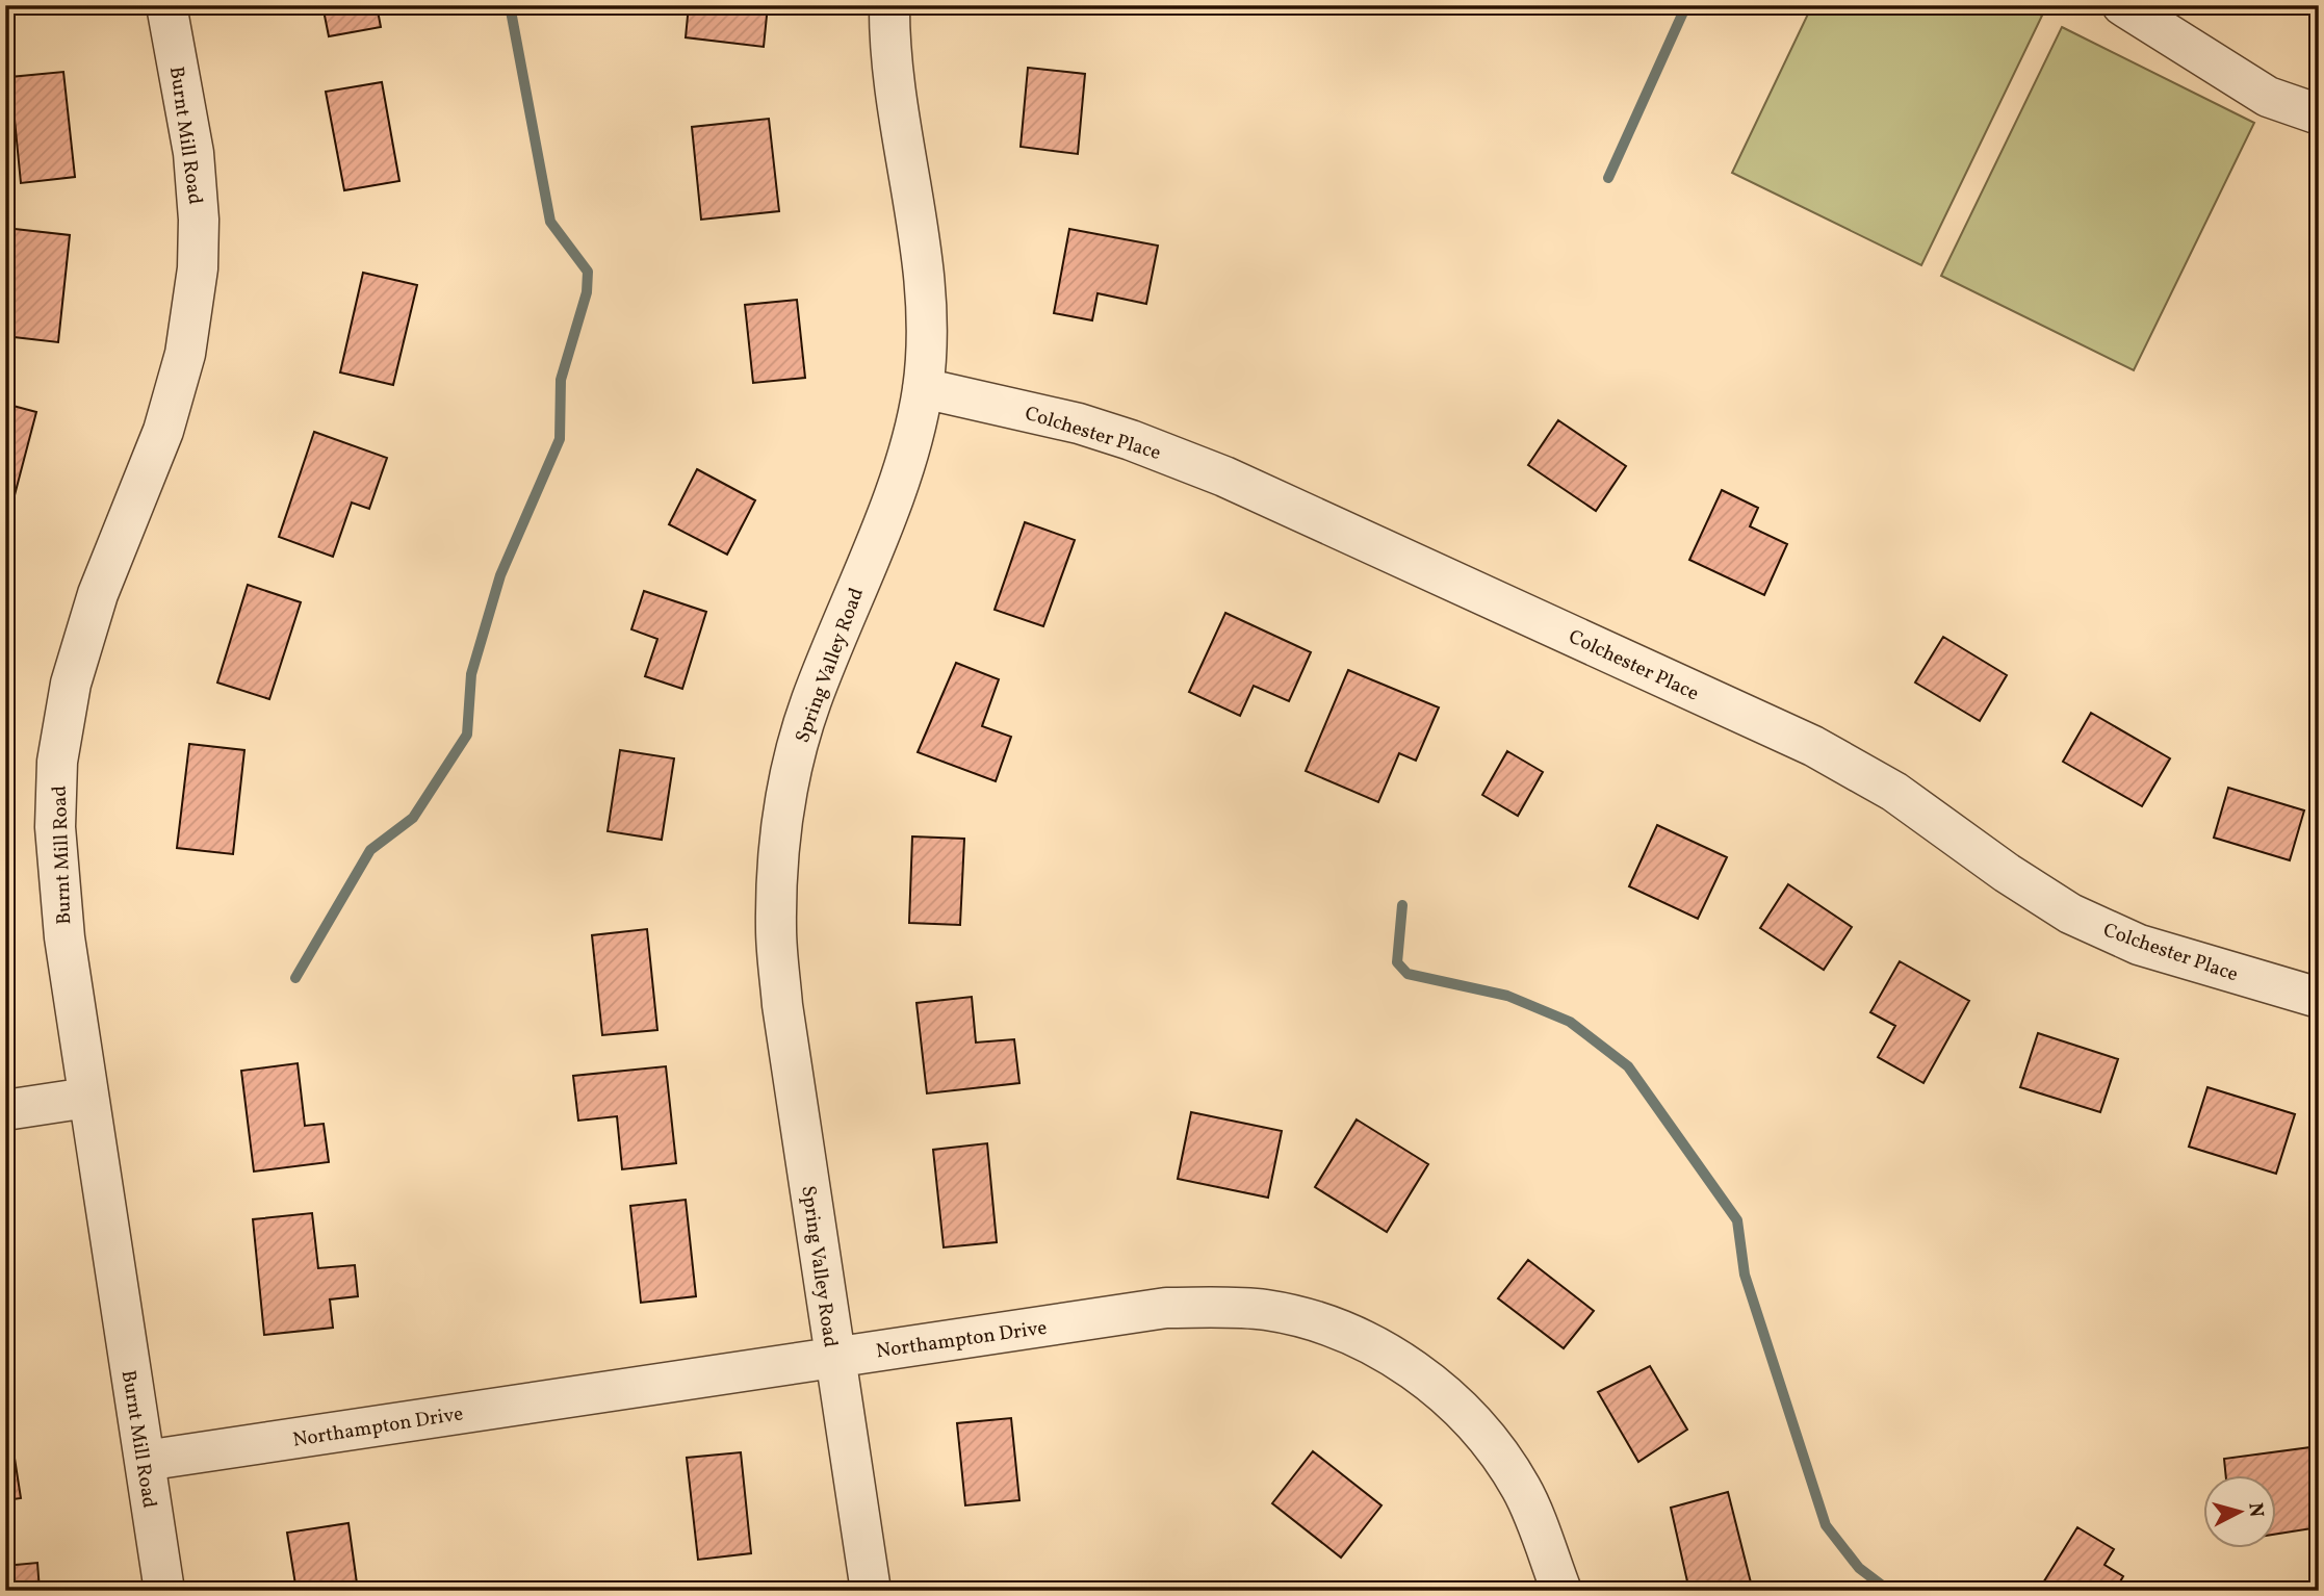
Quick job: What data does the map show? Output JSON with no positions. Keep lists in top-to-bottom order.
{
  "streets": {
    "street": [
      "Burnt Mill Road",
      "Colchester Place",
      "Spring Valley Road",
      "Northampton Drive"
    ]
  },
  "crossings": [
    ["Burnt Mill Road", "Northampton Drive"],
    ["Colchester Place", "Spring Valley Road"],
    ["Spring Valley Road", "Northampton Drive"]
  ],
  "north": "right"
}
